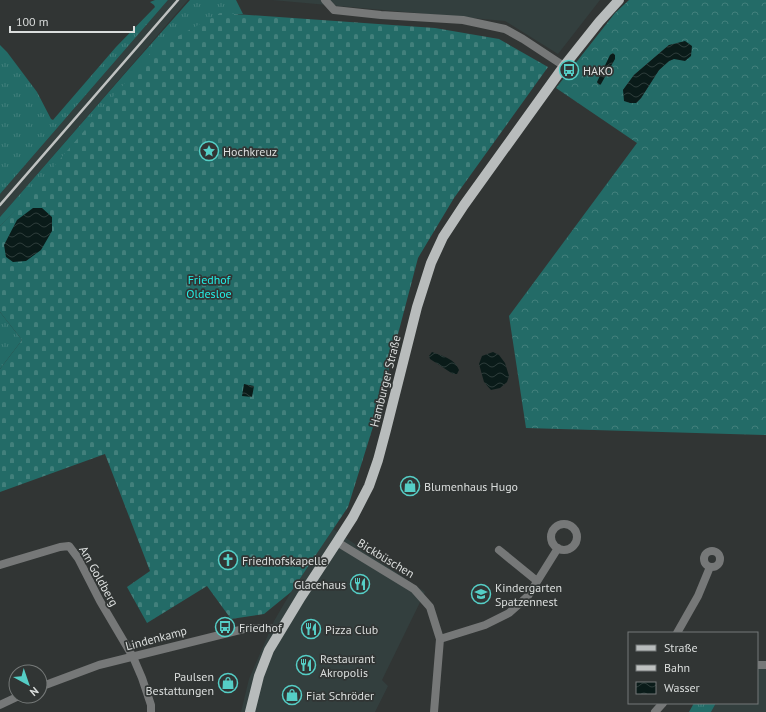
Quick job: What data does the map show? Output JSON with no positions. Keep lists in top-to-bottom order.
{
  "streets": {
    "main road": ["Hamburger Straße"],
    "street": ["Bickbüschen", "Am Goldberg", "Lindenkamp"]
  },
  "crossings": [
    ["Hamburger Straße", "Bickbüschen"],
    ["Hamburger Straße", "Lindenkamp"],
    ["Am Goldberg", "Lindenkamp"]
  ],
  "parks": ["Friedhof Oldesloe"],
  "places": {
    "bus stop": ["HAKO", "Friedhof"],
    "place": ["Hochkreuz"],
    "shop": ["Blumenhaus Hugo", "Paulsen Bestattungen", "Fiat Schröder"],
    "church": ["Friedhofskapelle"],
    "restaurant": ["Glacehaus", "Pizza Club", "Restaurant Akropolis"],
    "school or university": ["Kindergarten Spatzennest"]
  },
  "legend": ["Straße", "Bahn", "Wasser"],
  "scale_bar": "100 m",
  "north": "bottom right"
}
